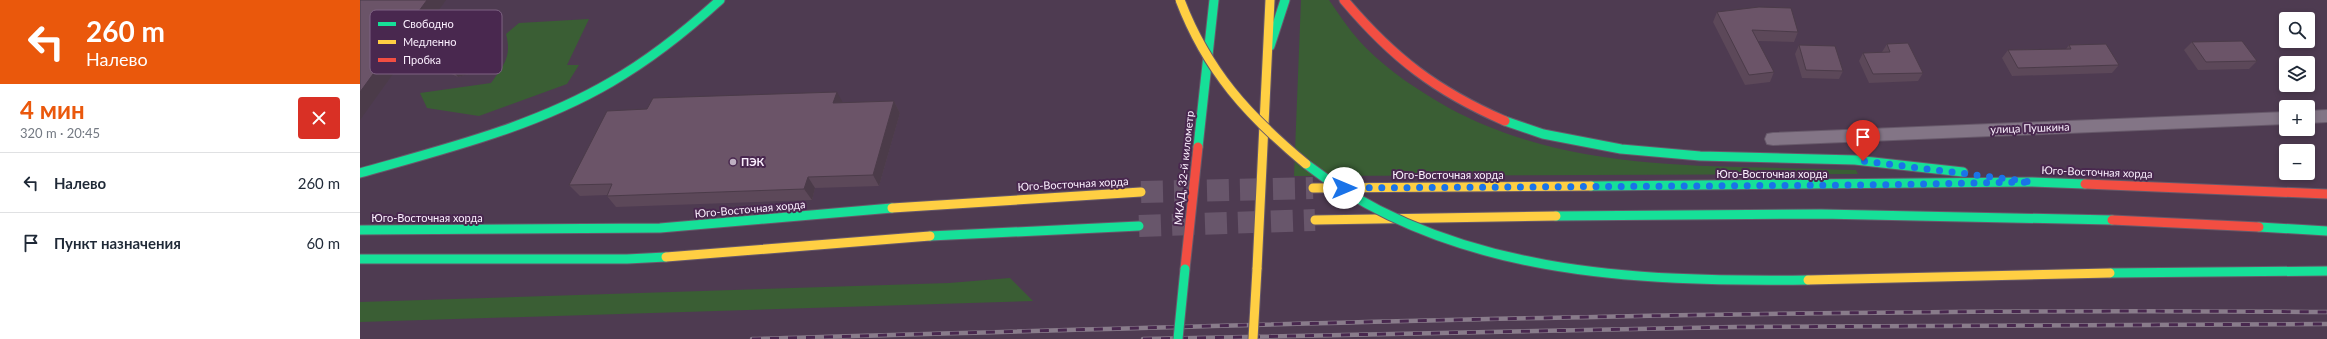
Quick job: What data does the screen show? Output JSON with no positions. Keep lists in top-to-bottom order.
{
  "streets": {
    "main road": ["МКАД, 32-й километр", "Юго-Восточная хорда"],
    "street": ["улица Пушкина"]
  },
  "places": ["ПЭК"],
  "legend": ["Свободно", "Медленно", "Пробка"],
  "page": {
    "turn": ["260 m", "Налево"],
    "map_buttons": ["+", "−"],
    "heading": ["4 мин", "320 m · 20:45"],
    "list": [
      {
        "name": "Налево",
        "value": "260 m"
      },
      {
        "name": "Пункт назначения",
        "value": "60 m"
      }
    ]
  }
}
